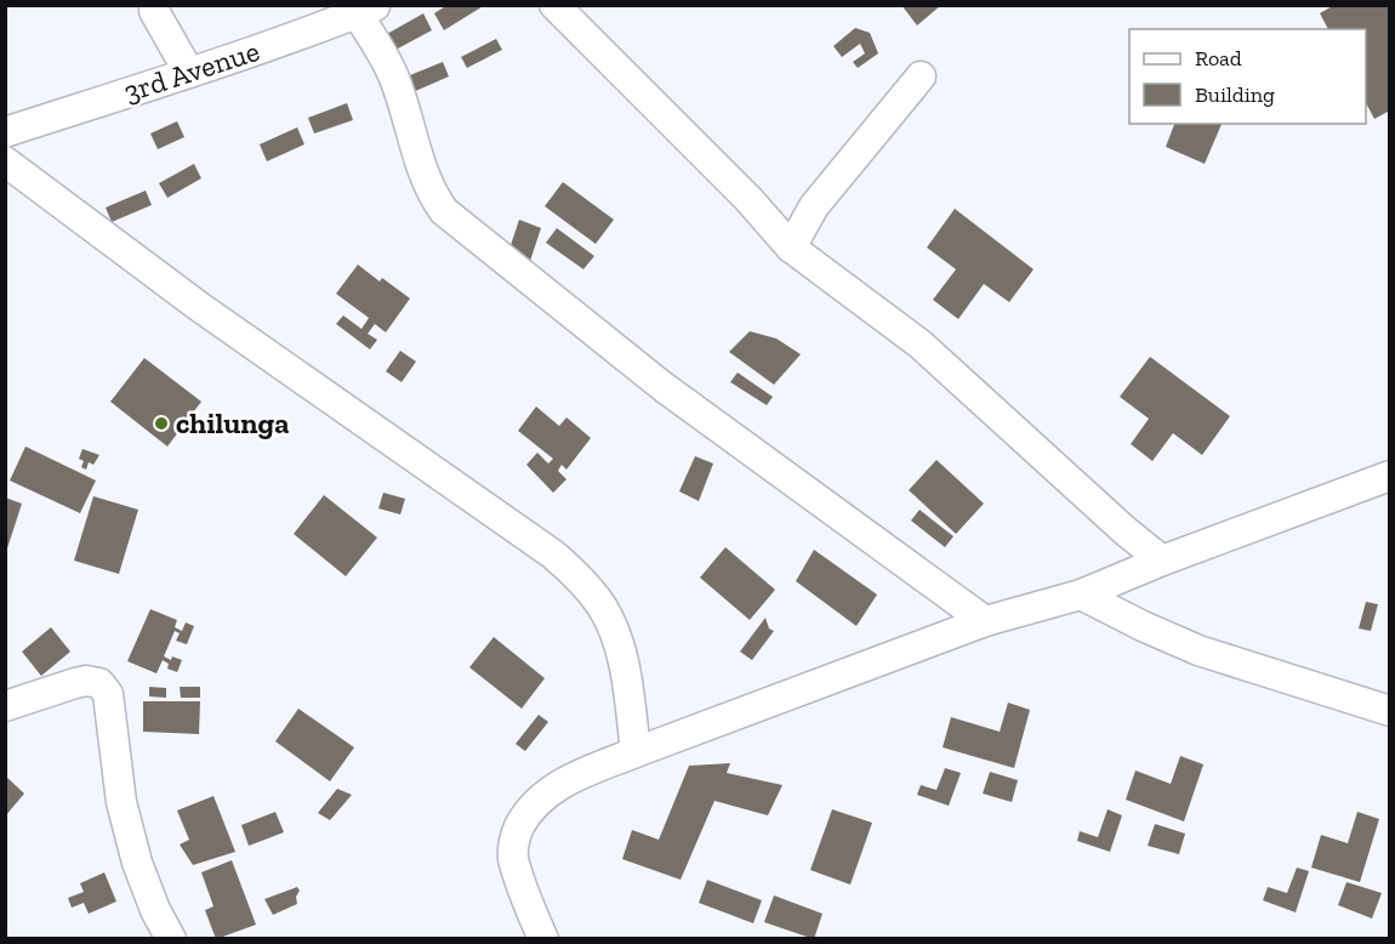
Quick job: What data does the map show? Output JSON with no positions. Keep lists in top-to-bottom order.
{
  "streets": {
    "street": ["3rd Avenue"]
  },
  "places": ["chilunga"],
  "legend": ["Road", "Building"]
}
